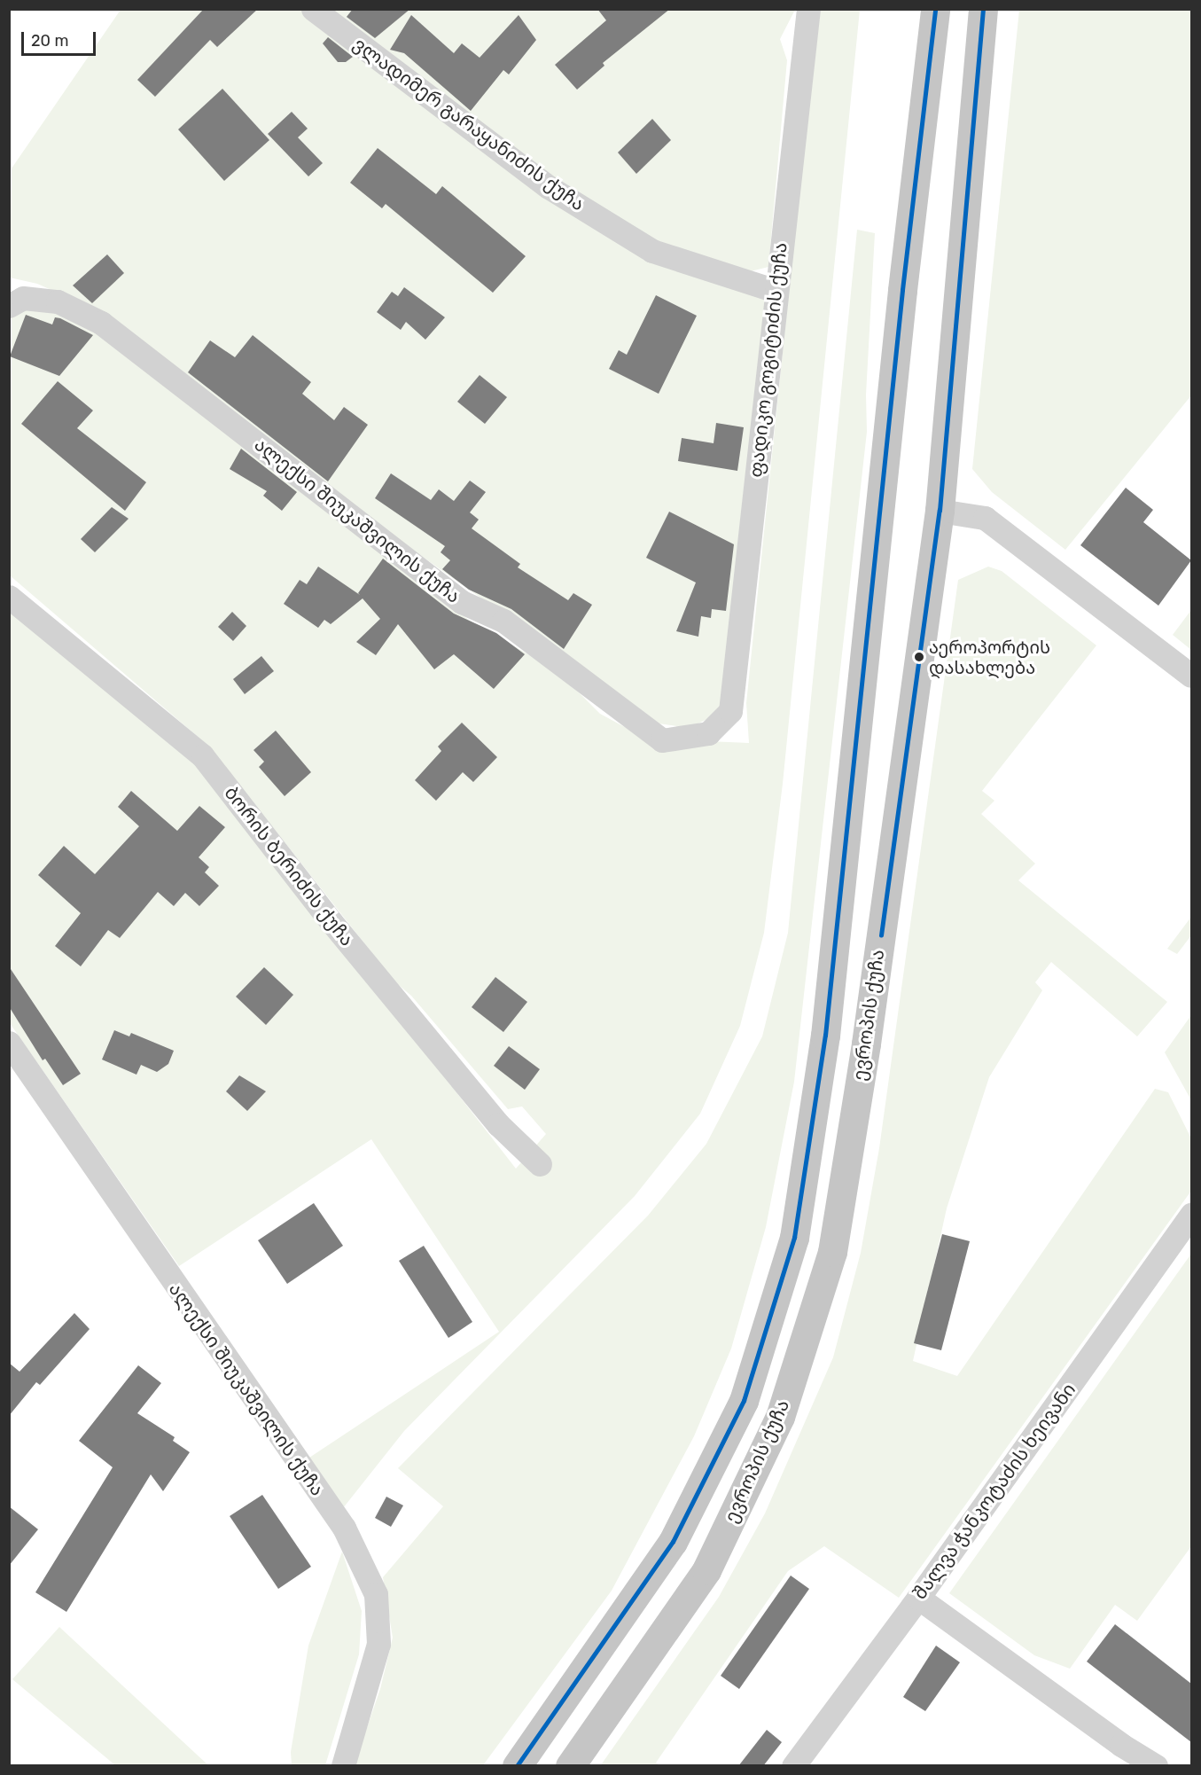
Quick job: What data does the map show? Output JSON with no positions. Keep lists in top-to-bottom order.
{
  "streets": {
    "main road": ["ევროპის ქუჩა"],
    "street": [
      "ვლადიმერ გარაყანიძის ქუჩა",
      "ფადიკო გოგიტიძის ქუჩა",
      "ალექსი შიუკაშვილის ქუჩა",
      "ბორის ბერიძის ქუჩა",
      "შალვა ჭანკოტაძის ხეივანი"
    ]
  },
  "crossings": [
    ["ვლადიმერ გარაყანიძის ქუჩა", "ფადიკო გოგიტიძის ქუჩა"],
    ["ფადიკო გოგიტიძის ქუჩა", "ალექსი შიუკაშვილის ქუჩა"]
  ],
  "places": ["აეროპორტის დასახლება"],
  "scale_bar": "20 m"
}
